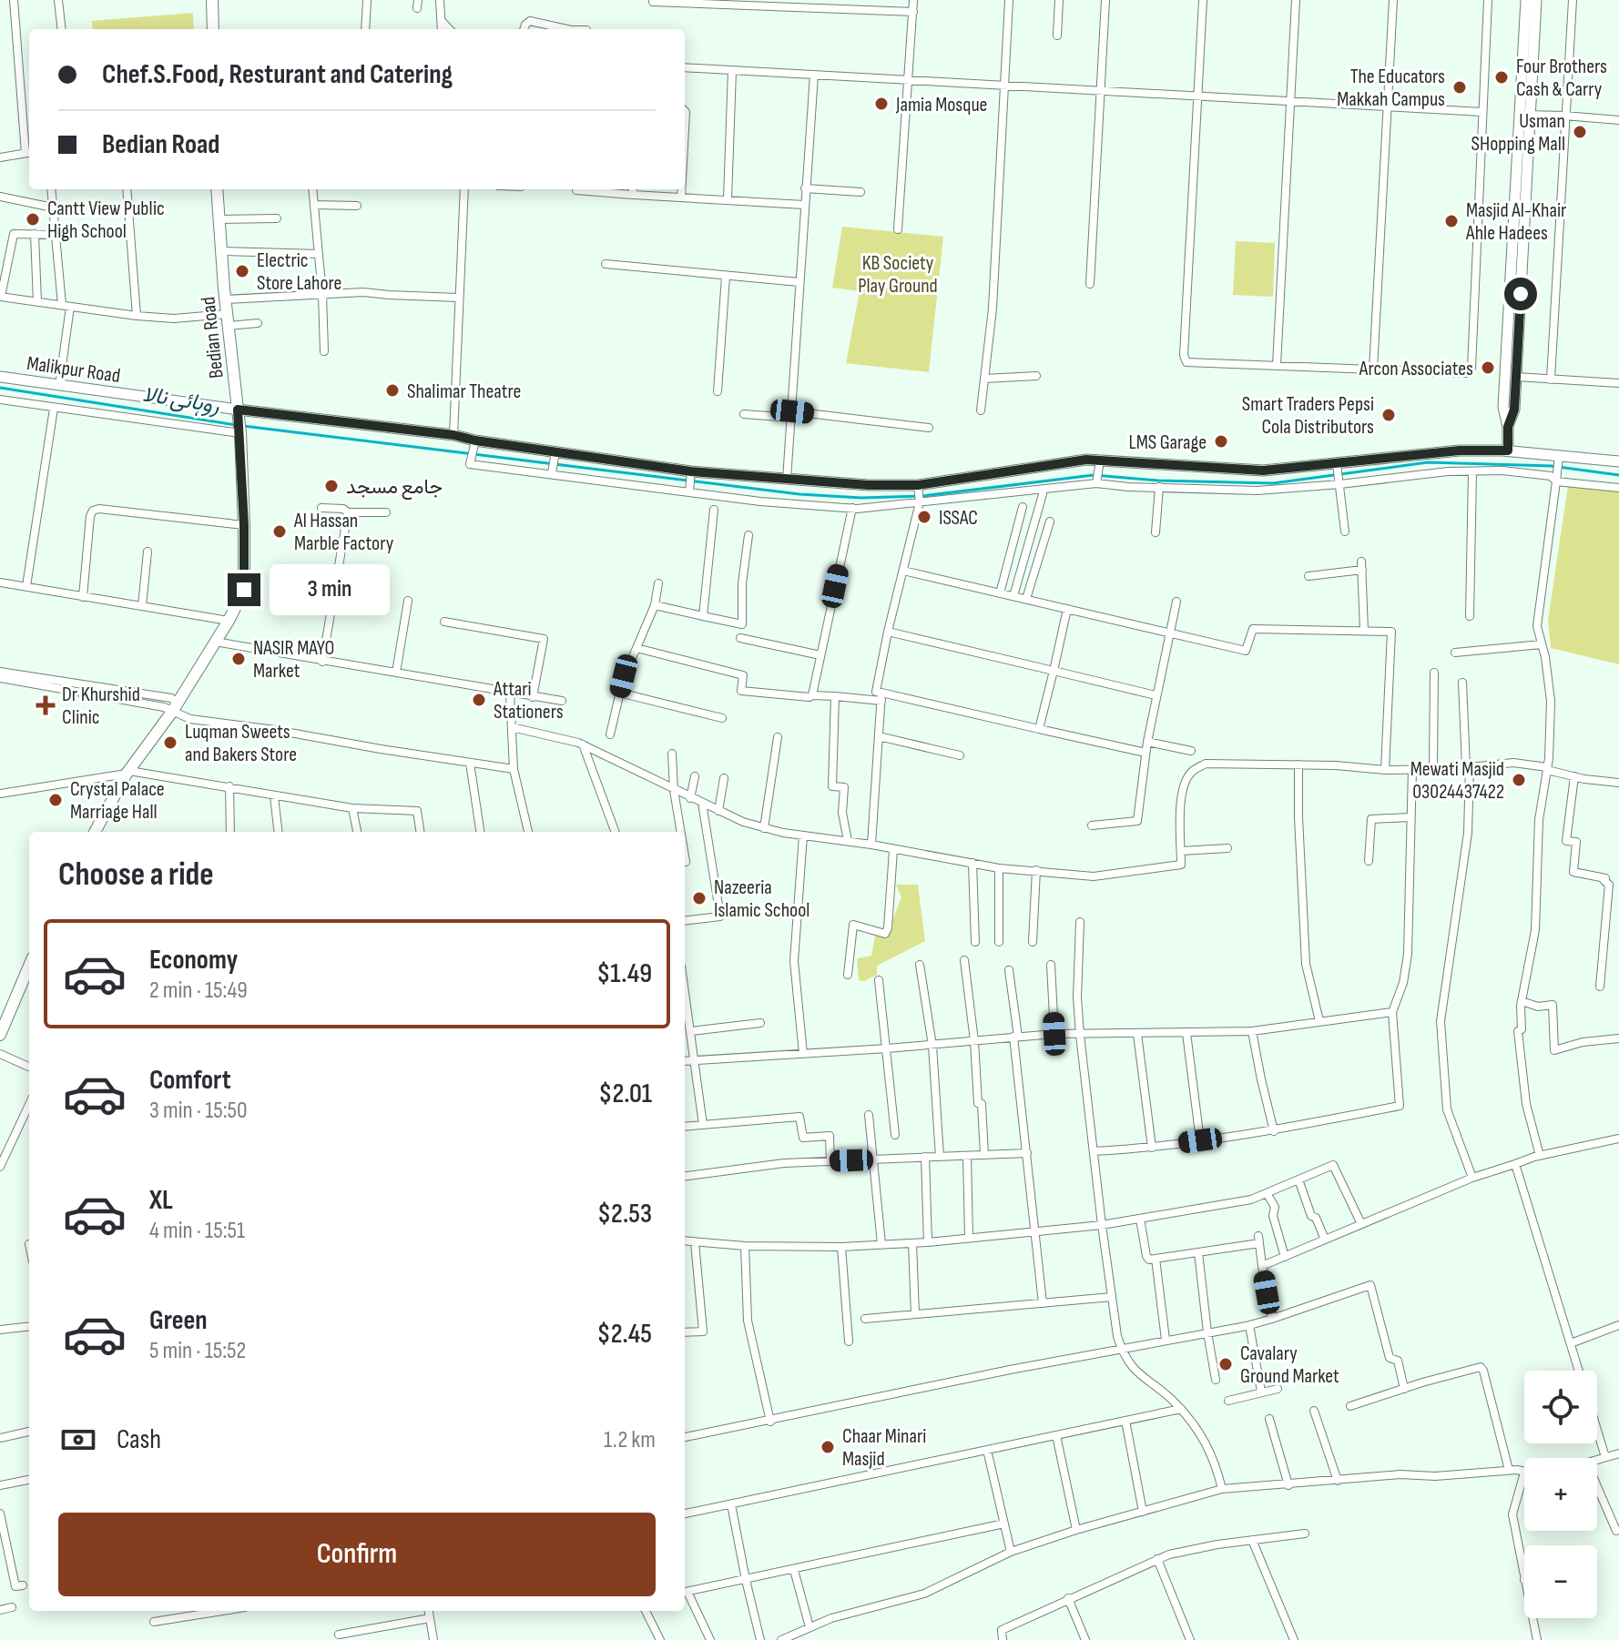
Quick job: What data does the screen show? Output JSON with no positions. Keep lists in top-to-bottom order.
{
  "streets": {
    "main road": ["Bedian Road"],
    "street": ["Malikpur Road"]
  },
  "crossings": [
    ["Bedian Road", "Malikpur Road"]
  ],
  "water": ["روہائی نالا"],
  "parks": ["KB Society Play Ground"],
  "places": {
    "other": [
      "Four Brothers Cash & Carry",
      "The Educators Makkah Campus",
      "Jamia Mosque",
      "Usman SHopping Mall",
      "Cantt View Public High School",
      "Masjid Al-Khair Ahle Hadees",
      "Electric Store Lahore",
      "Arcon Associates",
      "Shalimar Theatre",
      "Smart Traders Pepsi Cola Distributors",
      "LMS Garage",
      "جامع مسجد",
      "ISSAC",
      "Al Hassan Marble Factory",
      "NASIR MAYO Market",
      "Attari Stationers",
      "Luqman Sweets and Bakers Store",
      "Mewati Masjid 03024437422",
      "Crystal Palace Marriage Hall",
      "Nazeeria Islamic School",
      "Cavalary Ground Market",
      "Chaar Minari Masjid"
    ],
    "health": ["Dr Khurshid Clinic"]
  },
  "page": {
    "banner": ["Chef.S.Food, Resturant and Catering", "Bedian Road"],
    "bubble": "3 min",
    "heading": "Choose a ride",
    "list": [
      {
        "name": "Economy",
        "note": "2 min · 15:49",
        "value": "$1.49"
      },
      {
        "name": "Comfort",
        "note": "3 min · 15:50",
        "value": "$2.01"
      },
      {
        "name": "XL",
        "note": "4 min · 15:51",
        "value": "$2.53"
      },
      {
        "name": "Green",
        "note": "5 min · 15:52",
        "value": "$2.45"
      }
    ],
    "map_buttons": ["+", "−"],
    "pay": ["Cash", "1.2 km"],
    "buttons": "Confirm"
  }
}
